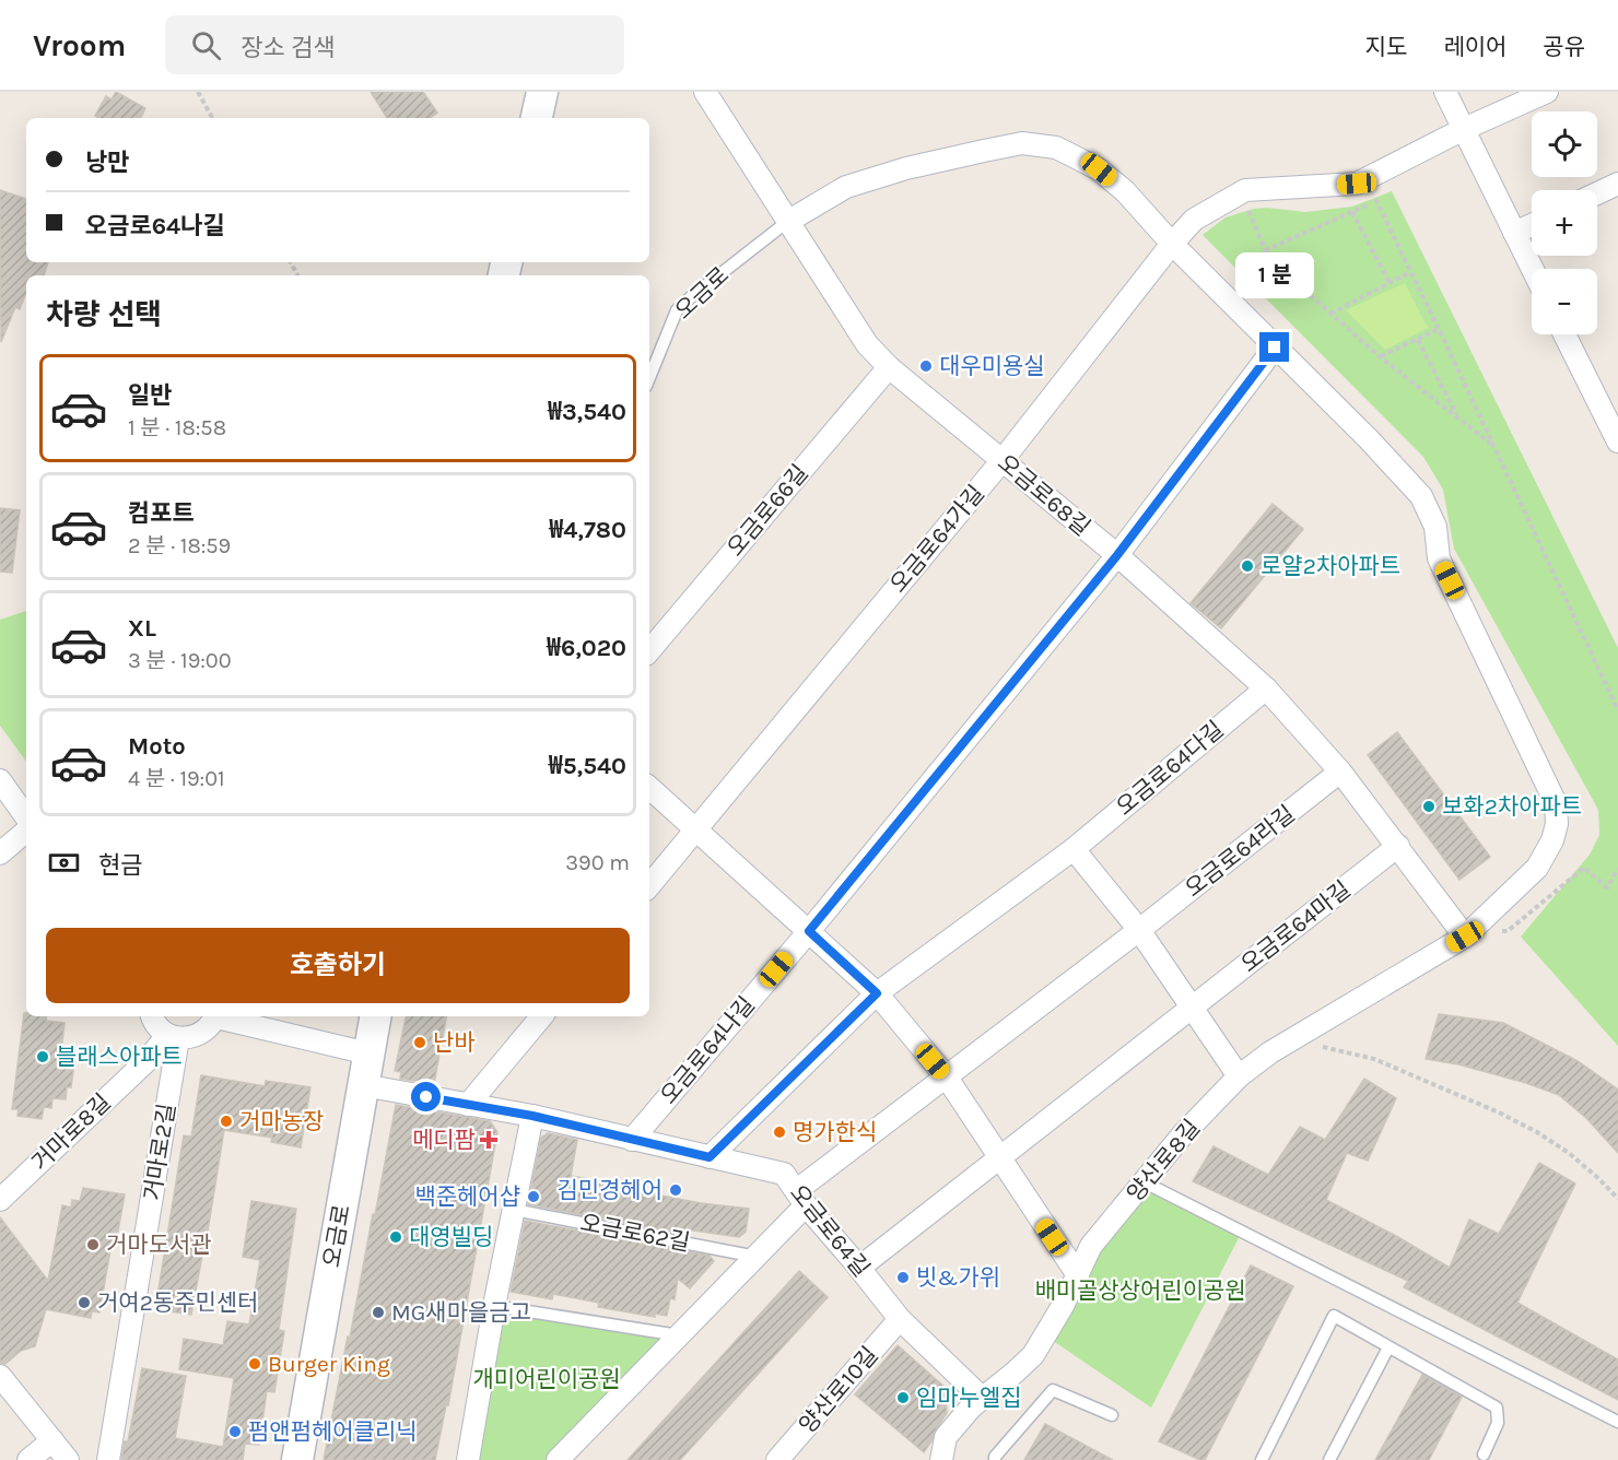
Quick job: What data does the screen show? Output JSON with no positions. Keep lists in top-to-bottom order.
{
  "streets": {
    "main road": ["오금로"],
    "street": [
      "오금로68길",
      "오금로66길",
      "오금로64가길",
      "오금로64다길",
      "오금로64라길",
      "오금로64마길",
      "오금로64나길",
      "거마로8길",
      "거마로2길",
      "양산로8길",
      "오금로64길",
      "양산로10길"
    ],
    "lane": ["오금로62길"]
  },
  "crossings": [
    ["오금로", "오금로68길"],
    ["오금로", "양산로8길"],
    ["오금로", "오금로64길"],
    ["오금로68길", "오금로66길"],
    ["오금로68길", "오금로64가길"],
    ["오금로68길", "오금로64다길"],
    ["오금로68길", "오금로64라길"],
    ["오금로68길", "오금로64마길"],
    ["오금로68길", "오금로64나길"],
    ["오금로68길", "양산로8길"],
    ["오금로64가길", "양산로8길"],
    ["오금로64다길", "오금로64길"],
    ["오금로64라길", "오금로64길"],
    ["오금로64마길", "오금로64길"],
    ["오금로64나길", "양산로8길"],
    ["오금로64나길", "오금로64길"],
    ["거마로8길", "거마로2길"],
    ["양산로8길", "오금로64길"],
    ["오금로64길", "양산로10길"]
  ],
  "parks": ["배미골상상어린이공원", "개미어린이공원"],
  "places": {
    "other": [
      "대우미용실",
      "로얄2차아파트",
      "보화2차아파트",
      "난바",
      "블래스아파트",
      "거마농장",
      "명가한식",
      "김민경헤어",
      "백준헤어샵",
      "대영빌딩",
      "거마도서관",
      "빗&가위",
      "거여2동주민센터",
      "MG새마을금고",
      "Burger King",
      "임마누엘집",
      "펌앤펌헤어클리닉"
    ],
    "health": ["메디팜"]
  },
  "page": {
    "header": "Vroom",
    "search": "장소 검색",
    "nav": ["지도", "레이어", "공유"],
    "map_buttons": ["+", "−"],
    "banner": ["낭만", "오금로64나길"],
    "bubble": "1 분",
    "heading": "차량 선택",
    "list": [
      {
        "name": "일반",
        "note": "1 분 · 18:58",
        "value": "₩3,540"
      },
      {
        "name": "컴포트",
        "note": "2 분 · 18:59",
        "value": "₩4,780"
      },
      {
        "name": "XL",
        "note": "3 분 · 19:00",
        "value": "₩6,020"
      },
      {
        "name": "Moto",
        "note": "4 분 · 19:01",
        "value": "₩5,540"
      }
    ],
    "pay": ["현금", "390 m"],
    "buttons": "호출하기"
  }
}
